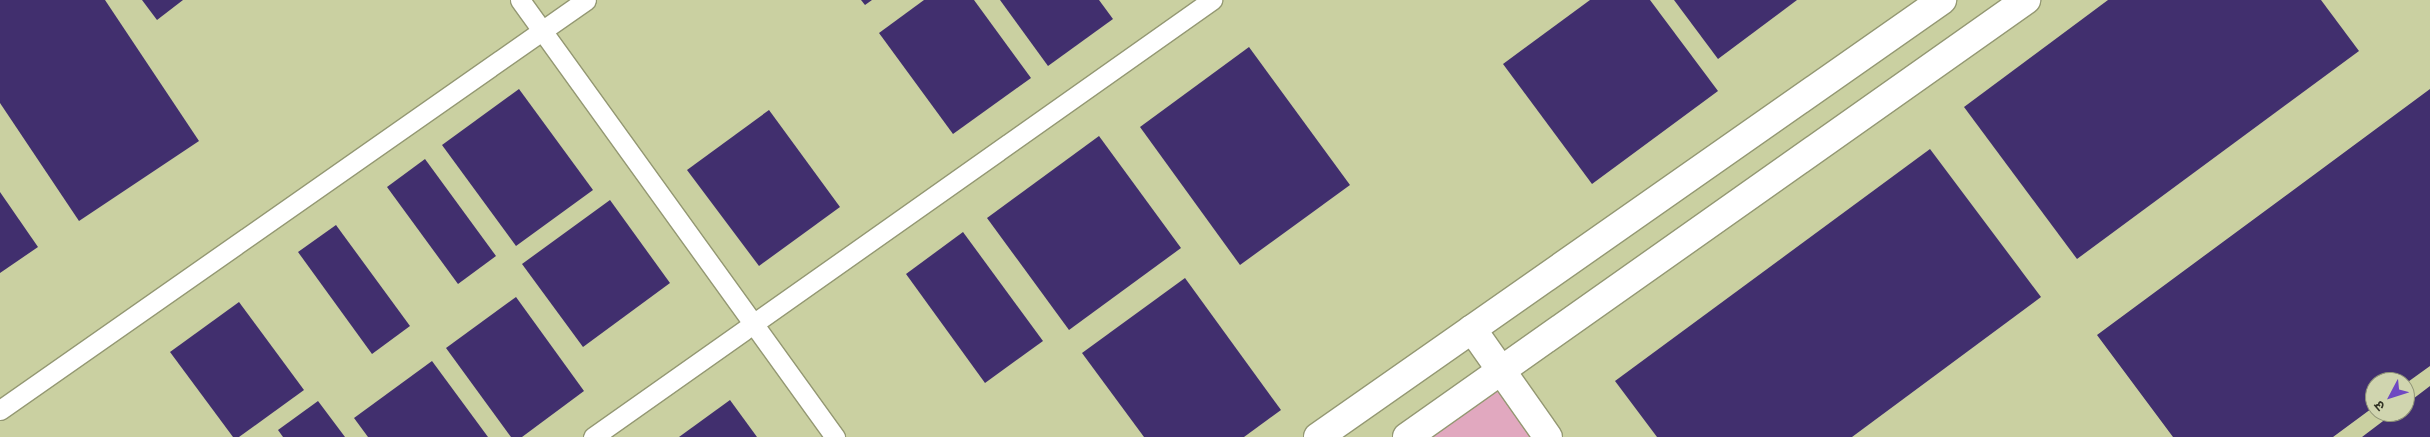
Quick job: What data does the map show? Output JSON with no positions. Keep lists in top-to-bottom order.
{
  "north": "bottom left"
}
